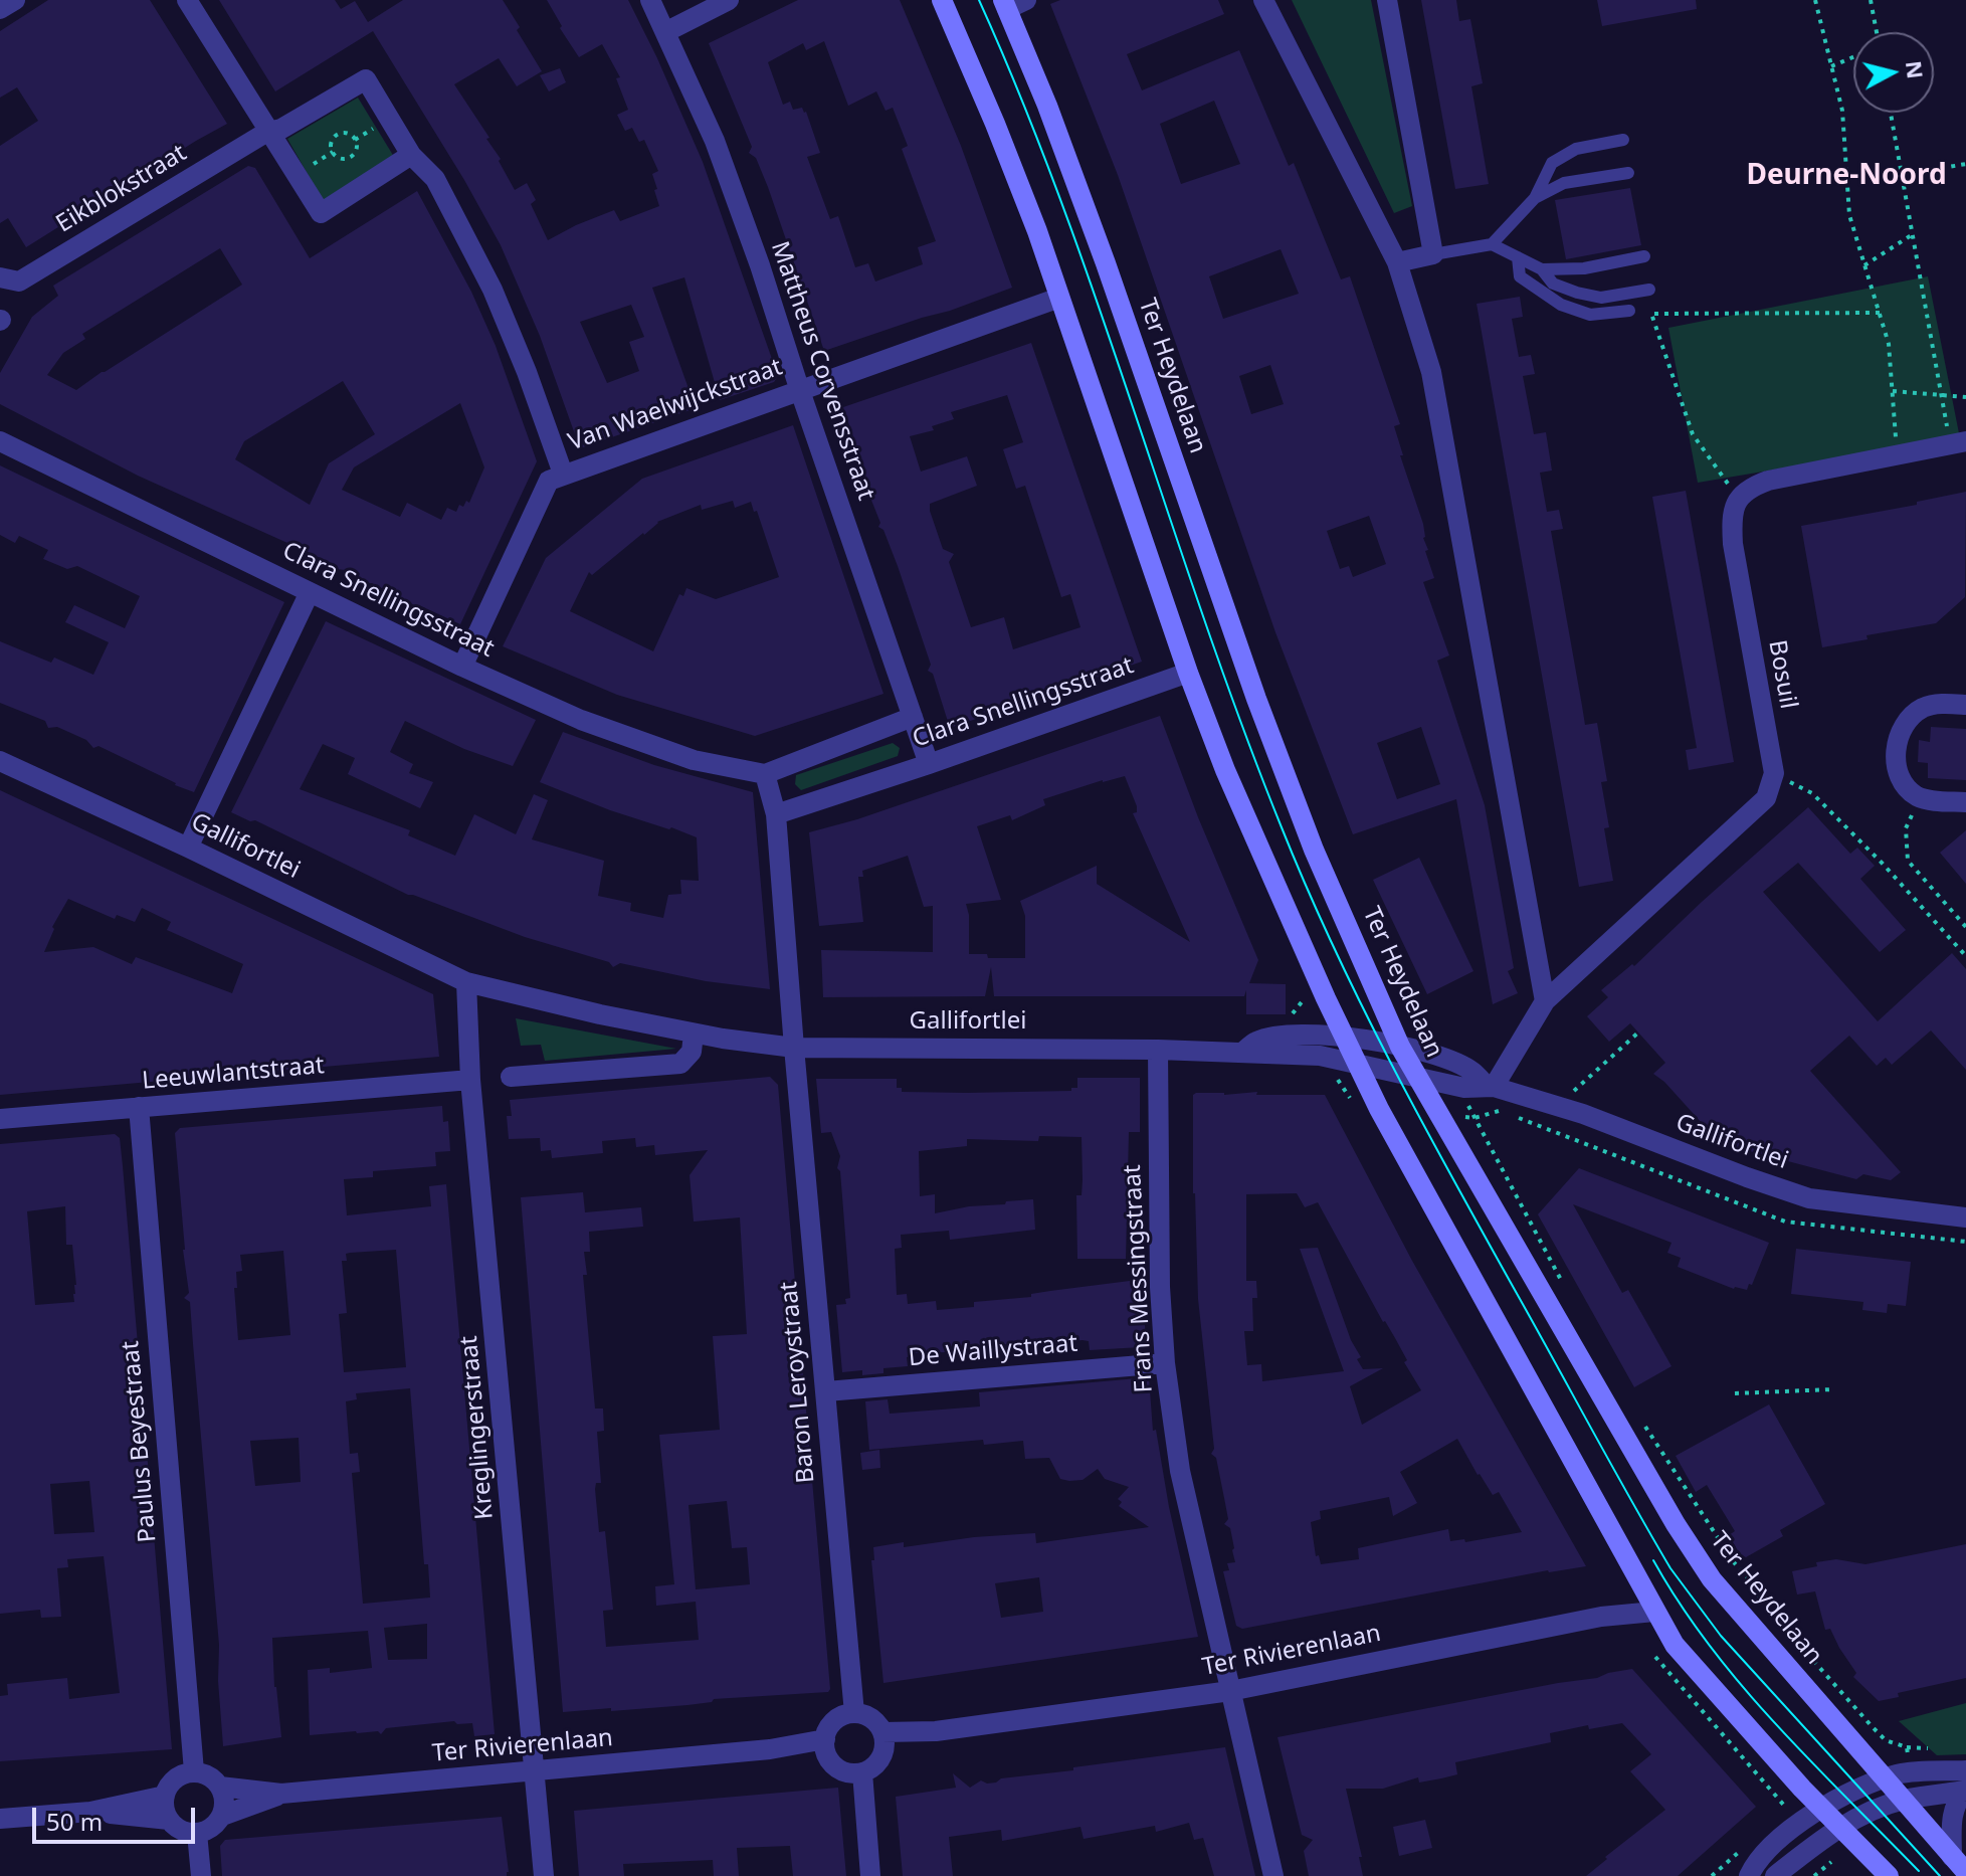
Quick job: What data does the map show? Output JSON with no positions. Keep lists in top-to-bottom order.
{
  "streets": {
    "street": [
      "Eikblokstraat",
      "Mattheus Corvensstraat",
      "Ter Heydelaan",
      "Van Waelwijckstraat",
      "Clara Snellingsstraat",
      "Bosuil",
      "Gallifortlei",
      "Leeuwlantstraat",
      "Frans Messingstraat",
      "De Waillystraat",
      "Baron Leroystraat",
      "Kreglingerstraat",
      "Paulus Beyestraat",
      "Ter Rivierenlaan"
    ]
  },
  "crossings": [
    ["Mattheus Corvensstraat", "Van Waelwijckstraat"],
    ["Mattheus Corvensstraat", "Clara Snellingsstraat"],
    ["Ter Heydelaan", "Gallifortlei"],
    ["Van Waelwijckstraat", "Clara Snellingsstraat"],
    ["Clara Snellingsstraat", "Baron Leroystraat"],
    ["Gallifortlei", "Frans Messingstraat"],
    ["Gallifortlei", "Baron Leroystraat"],
    ["Leeuwlantstraat", "Kreglingerstraat"],
    ["Leeuwlantstraat", "Paulus Beyestraat"],
    ["Frans Messingstraat", "De Waillystraat"],
    ["Frans Messingstraat", "Ter Rivierenlaan"],
    ["De Waillystraat", "Baron Leroystraat"],
    ["Baron Leroystraat", "Ter Rivierenlaan"],
    ["Kreglingerstraat", "Ter Rivierenlaan"],
    ["Paulus Beyestraat", "Ter Rivierenlaan"]
  ],
  "districts": ["Deurne-Noord"],
  "scale_bar": "50 m",
  "north": "right"
}
